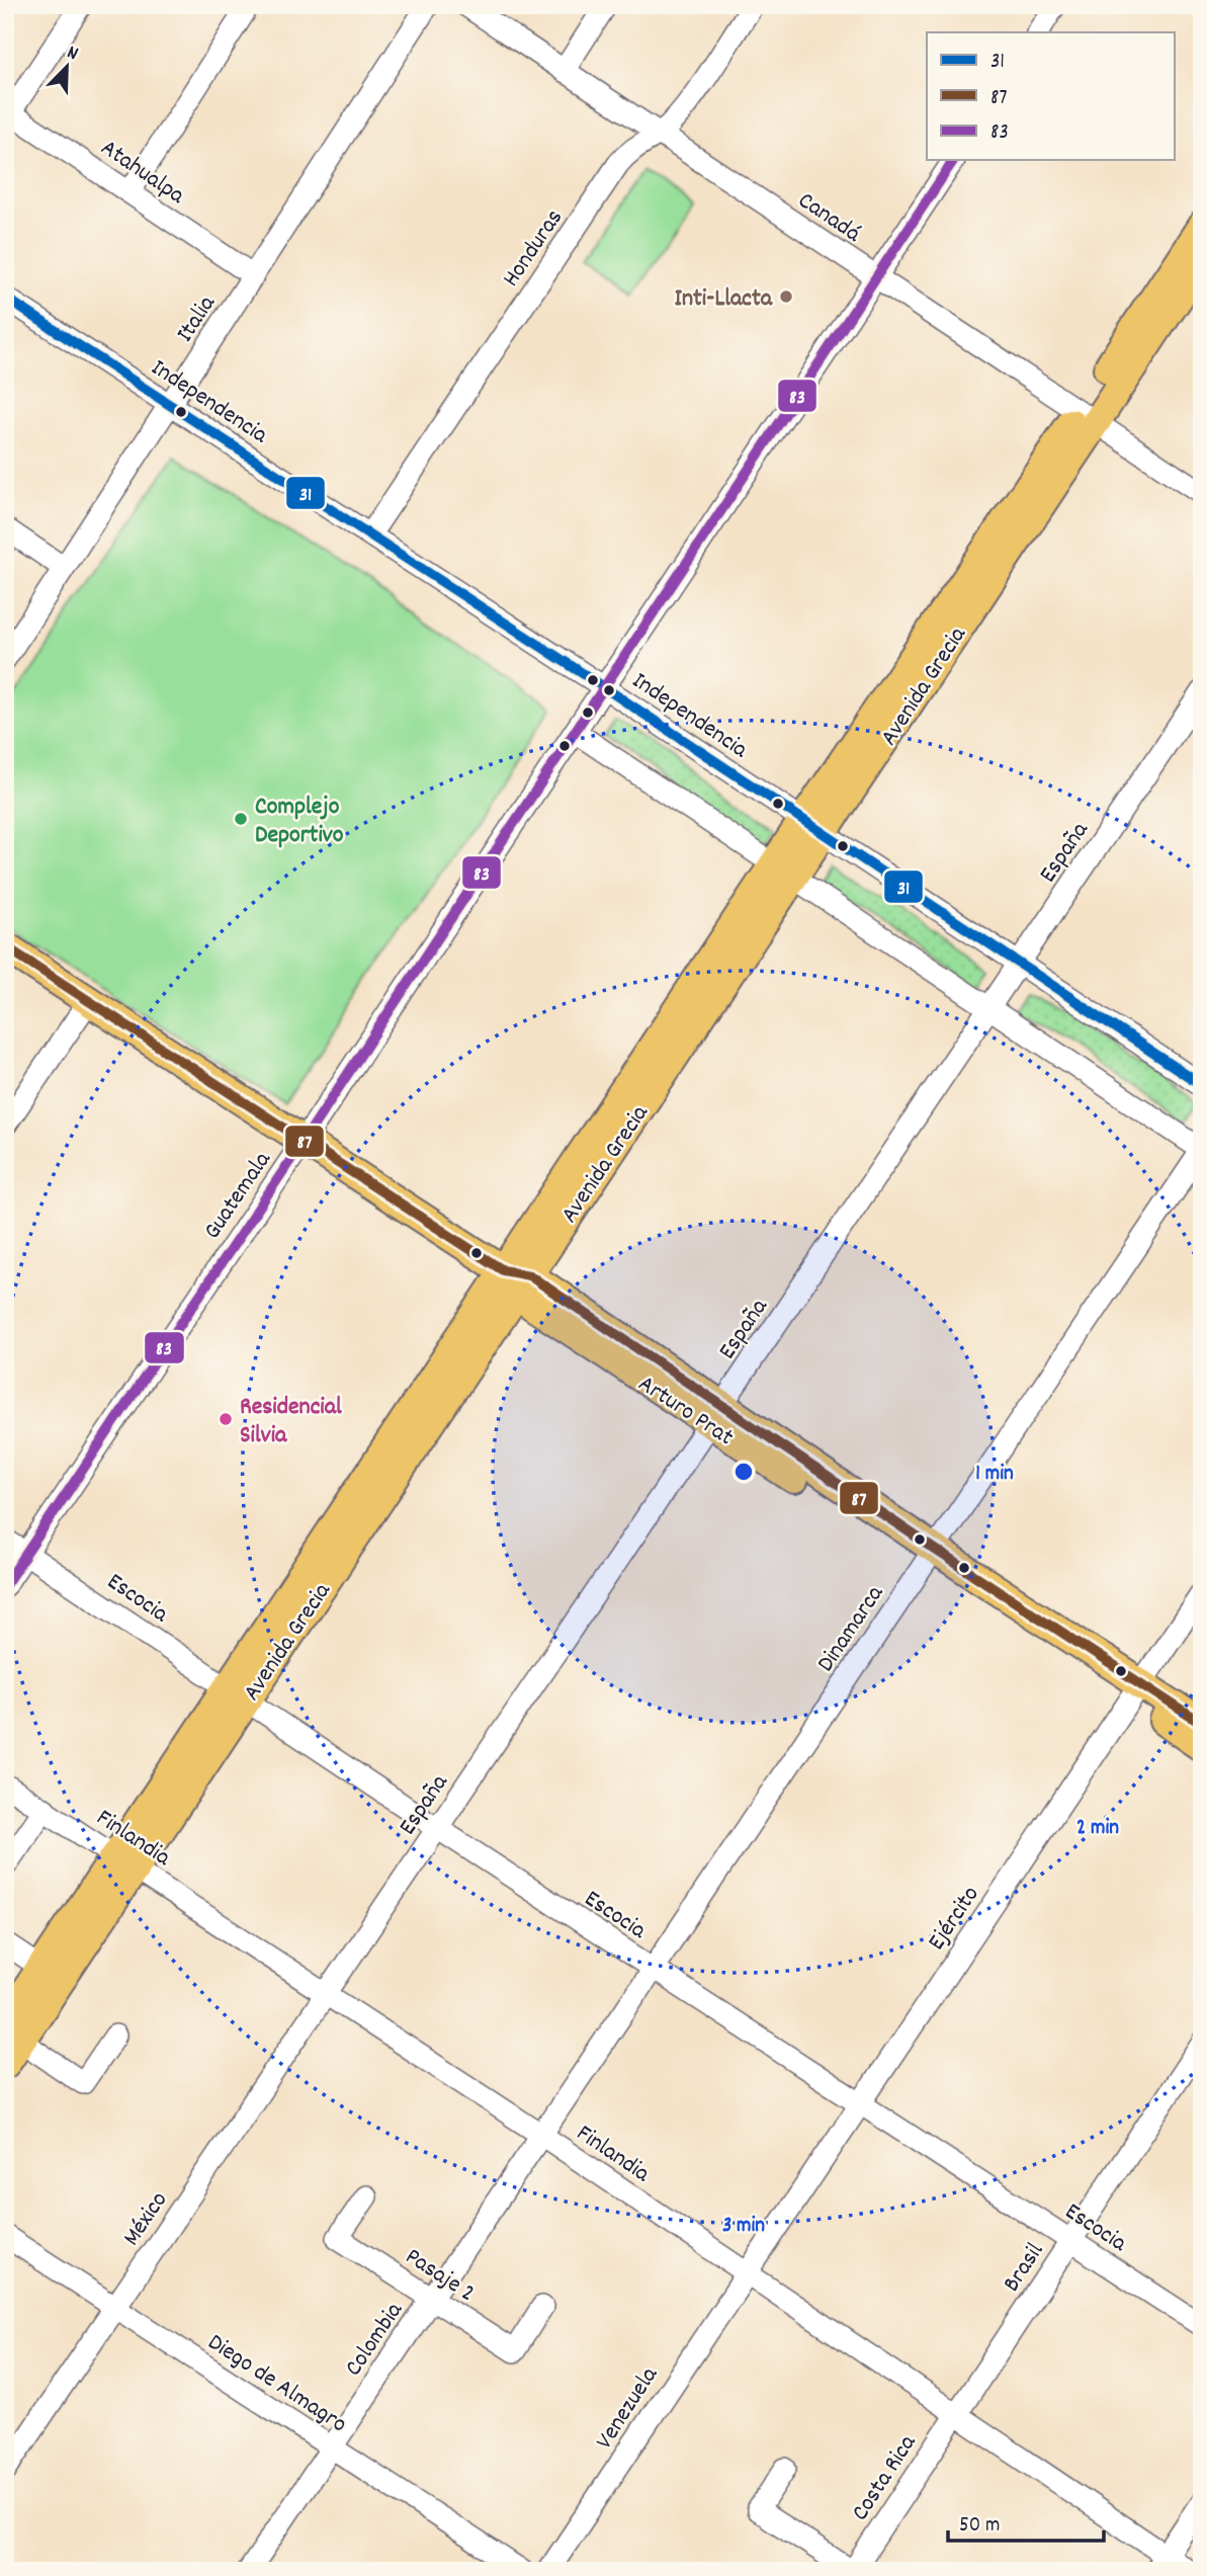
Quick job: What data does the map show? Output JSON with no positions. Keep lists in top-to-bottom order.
{
  "streets": {
    "main road": ["Avenida Grecia", "Arturo Prat"],
    "street": [
      "Atahualpa",
      "Canadá",
      "Honduras",
      "Italia",
      "Independencia",
      "España",
      "Guatemala",
      "Escocia",
      "Dinamarca",
      "Finlandia",
      "Ejército",
      "México",
      "Brasil",
      "Pasaje 2",
      "Colombia",
      "Diego de Almagro",
      "Venezuela",
      "Costa Rica"
    ]
  },
  "crossings": [
    ["Atahualpa", "Italia"],
    ["Canadá", "Honduras"],
    ["Canadá", "Avenida Grecia"],
    ["Canadá", "Guatemala"],
    ["Honduras", "Independencia"],
    ["Italia", "Independencia"],
    ["Independencia", "Avenida Grecia"],
    ["Independencia", "España"],
    ["Independencia", "Guatemala"],
    ["Avenida Grecia", "Arturo Prat"],
    ["Avenida Grecia", "Escocia"],
    ["Avenida Grecia", "Finlandia"],
    ["España", "Arturo Prat"],
    ["España", "Escocia"],
    ["España", "Finlandia"],
    ["España", "México"],
    ["Guatemala", "Arturo Prat"],
    ["Guatemala", "Escocia"],
    ["Arturo Prat", "Dinamarca"],
    ["Arturo Prat", "Ejército"],
    ["Escocia", "Dinamarca"],
    ["Escocia", "Ejército"],
    ["Escocia", "Brasil"],
    ["Dinamarca", "Finlandia"],
    ["Dinamarca", "Colombia"],
    ["Finlandia", "Ejército"],
    ["Finlandia", "México"],
    ["Finlandia", "Brasil"],
    ["Finlandia", "Colombia"],
    ["Finlandia", "Venezuela"],
    ["Finlandia", "Costa Rica"],
    ["Ejército", "Venezuela"],
    ["México", "Diego de Almagro"],
    ["Brasil", "Costa Rica"],
    ["Pasaje 2", "Colombia"],
    ["Colombia", "Diego de Almagro"]
  ],
  "places": ["Inti-Llacta", "Complejo Deportivo", "Residencial Silvia"],
  "lines": ["transit line 83", "transit line 31", "transit line 87"],
  "legend": ["31", "87", "83"],
  "scale_bar": "50 m",
  "north": "top right",
  "rings": ["1 min", "2 min", "3 min"]
}
